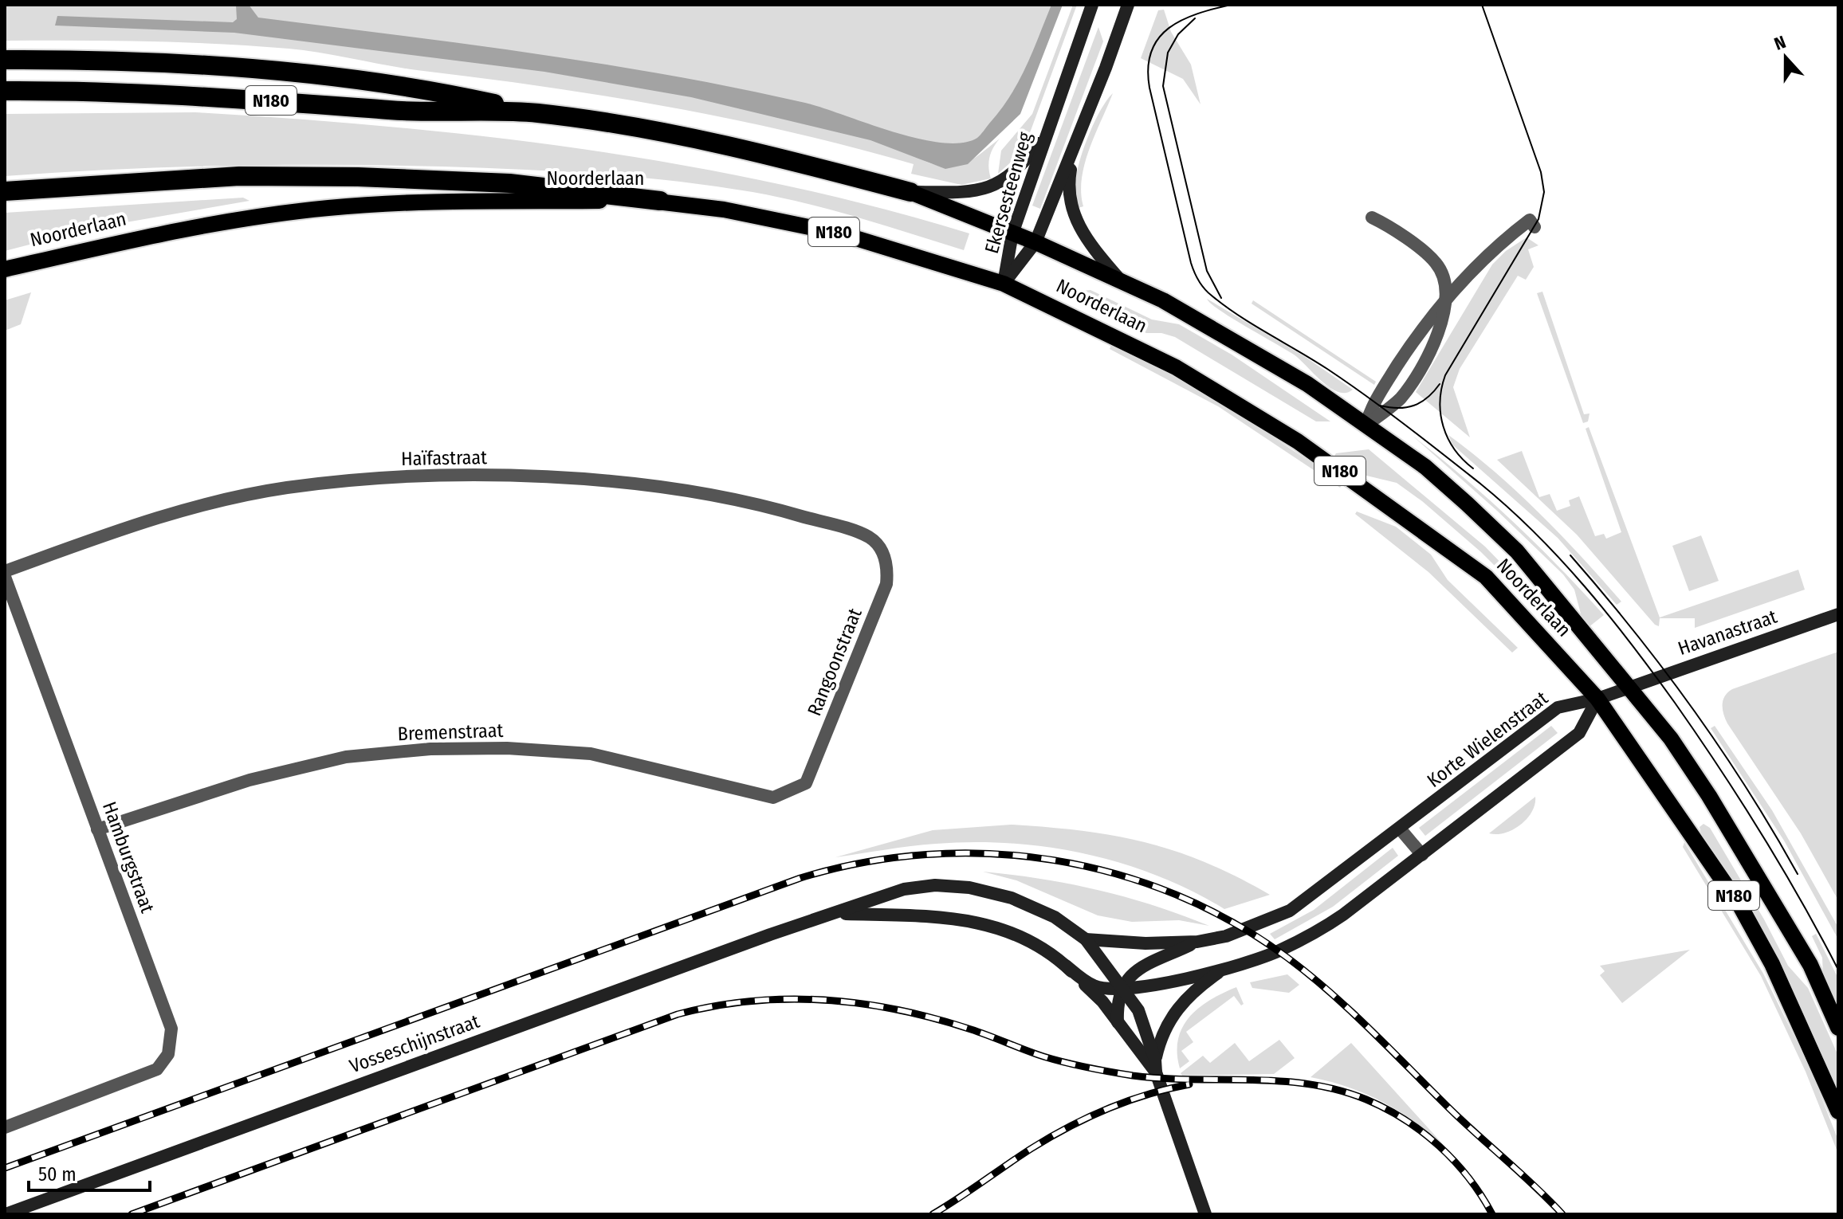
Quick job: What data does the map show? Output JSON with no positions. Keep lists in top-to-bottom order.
{
  "streets": {
    "highway": ["N180", "Noorderlaan"],
    "street": [
      "Ekersesteenweg",
      "Haïfastraat",
      "Havanastraat",
      "Rangoonstraat",
      "Bremenstraat",
      "Korte Wielenstraat",
      "Hamburgstraat",
      "Vosseschijnstraat"
    ]
  },
  "crossings": [
    ["Noorderlaan", "Ekersesteenweg"],
    ["Noorderlaan", "Havanastraat"],
    ["Noorderlaan", "Korte Wielenstraat"],
    ["Haïfastraat", "Rangoonstraat"],
    ["Havanastraat", "Korte Wielenstraat"],
    ["Rangoonstraat", "Bremenstraat"],
    ["Bremenstraat", "Hamburgstraat"],
    ["Korte Wielenstraat", "Vosseschijnstraat"]
  ],
  "scale_bar": "50 m",
  "north": "top"
}
